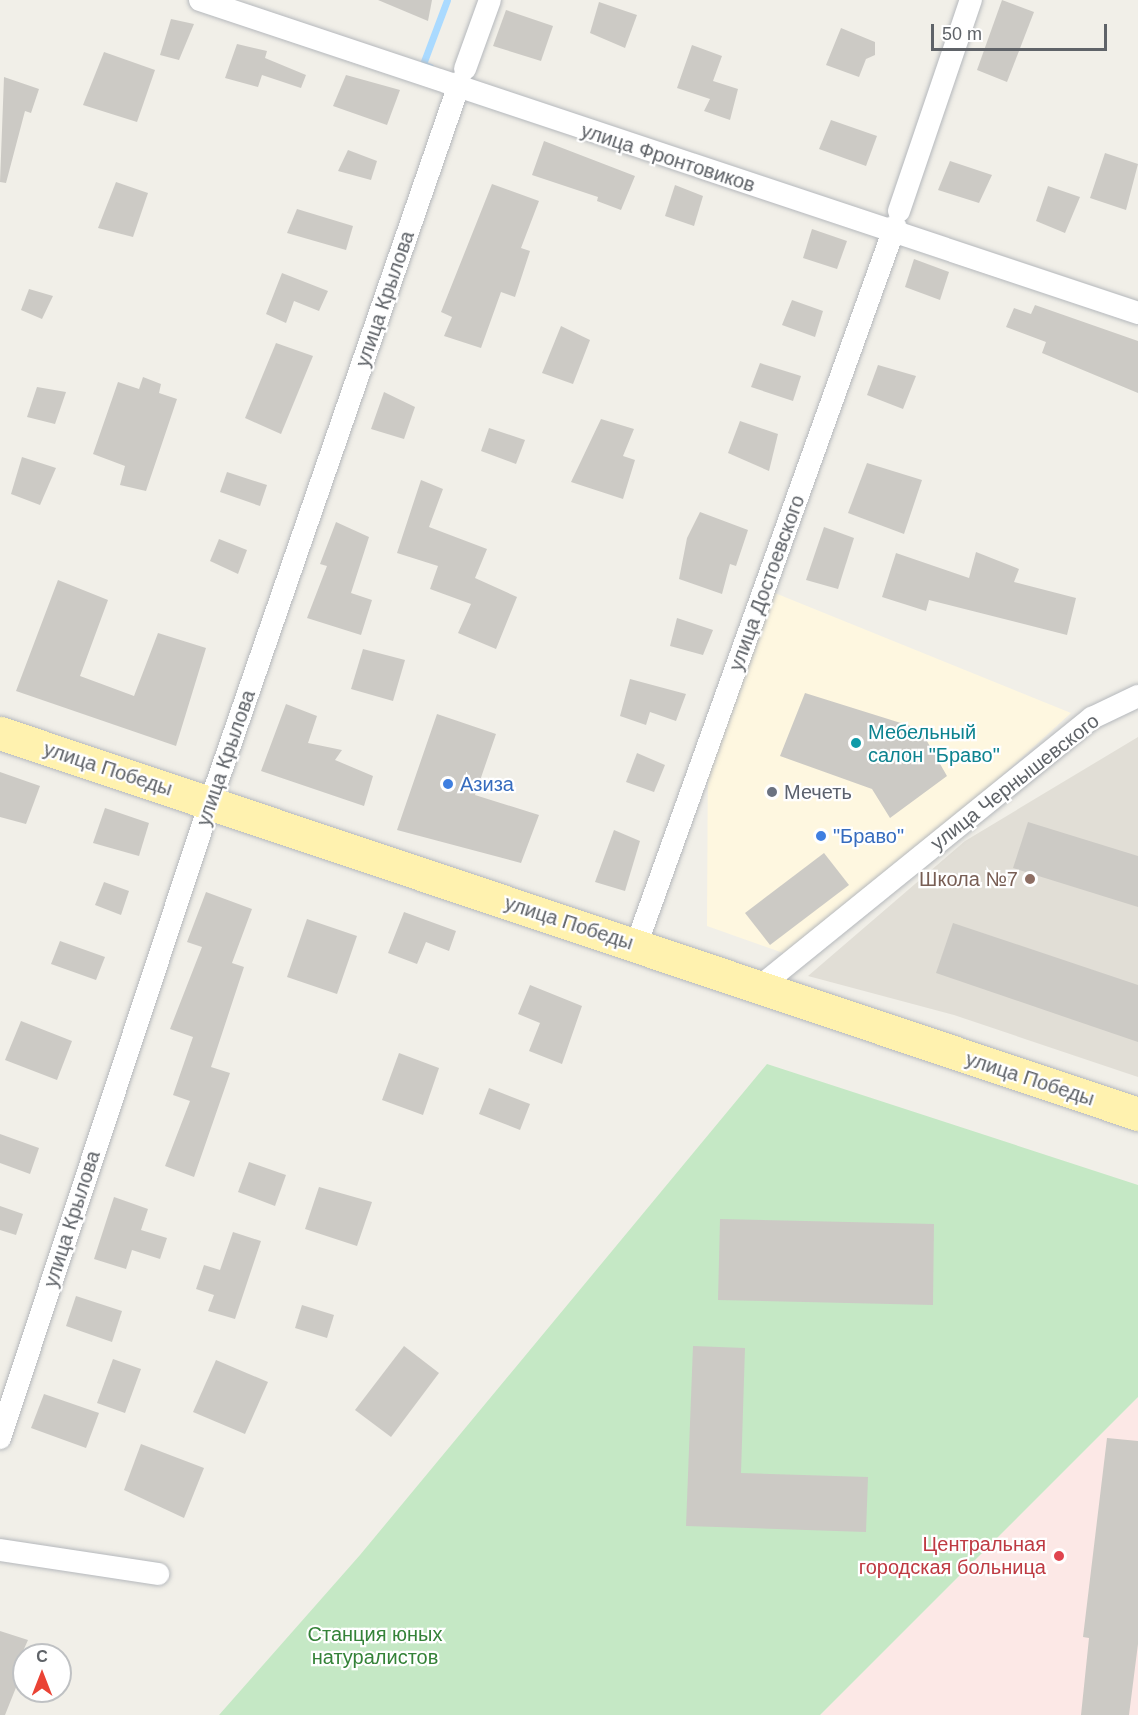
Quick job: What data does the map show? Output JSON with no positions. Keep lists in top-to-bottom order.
{
  "streets": {
    "main road": ["улица Победы"],
    "street": [
      "улица Фронтовиков",
      "улица Крылова",
      "улица Достоевского",
      "улица Чернышевского"
    ]
  },
  "crossings": [
    ["улица Фронтовиков", "улица Крылова"],
    ["улица Фронтовиков", "улица Достоевского"],
    ["улица Крылова", "улица Победы"],
    ["улица Достоевского", "улица Победы"],
    ["улица Победы", "улица Чернышевского"]
  ],
  "parks": ["Станция юных натуралистов"],
  "places": [
    "Мебельный салон \"Браво\"",
    "Азиза",
    "Мечеть",
    "\"Браво\"",
    "Школа №7",
    "Центральная городская больница"
  ],
  "scale_bar": "50 m",
  "north": "top"
}
